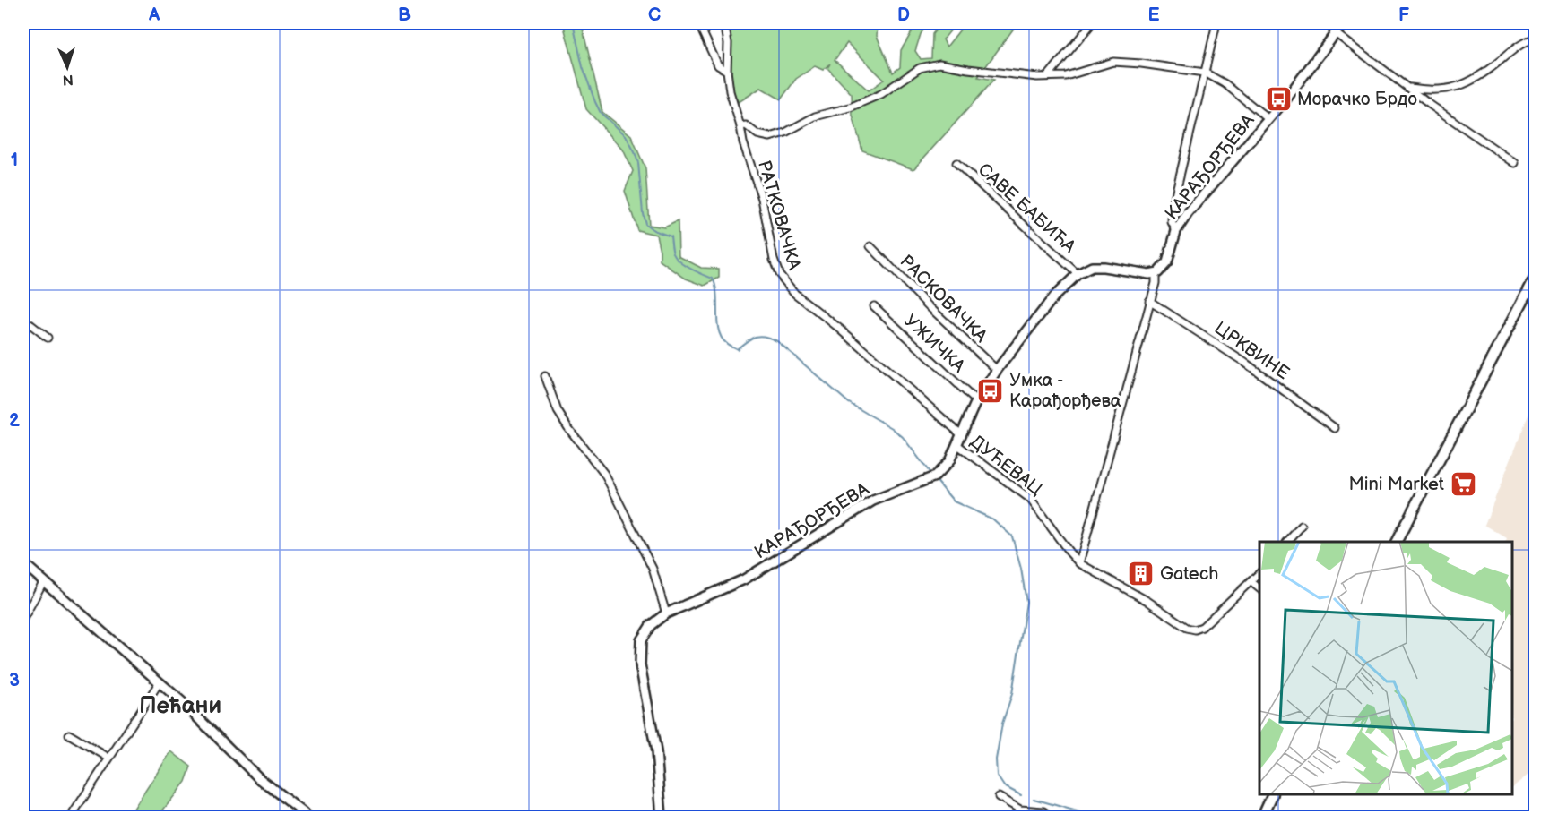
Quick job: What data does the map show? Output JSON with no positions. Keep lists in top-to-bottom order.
{
  "streets": {
    "street": [
      "КАРАЂОРЂЕВА",
      "САВЕ БАБИЋА",
      "РАТКОВАЧКА",
      "РАСКОВАЧКА",
      "УЖИЧКА",
      "ЦРКВИНЕ",
      "ДУЋЕВАЦ"
    ]
  },
  "crossings": [
    ["КАРАЂОРЂЕВА", "САВЕ БАБИЋА"],
    ["КАРАЂОРЂЕВА", "РАТКОВАЧКА"],
    ["КАРАЂОРЂЕВА", "РАСКОВАЧКА"],
    ["КАРАЂОРЂЕВА", "УЖИЧКА"],
    ["КАРАЂОРЂЕВА", "ДУЋЕВАЦ"]
  ],
  "districts": ["Пећани"],
  "places": {
    "bus stop": ["Морачко Брдо", "Умка - Карађорђева"],
    "supermarket": ["Mini Market"],
    "building": ["Gatech"]
  },
  "north": "bottom",
  "grid": {
    "columns": [
      "A",
      "B",
      "C",
      "D",
      "E",
      "F"
    ],
    "rows": ["1", "2", "3"]
  }
}
